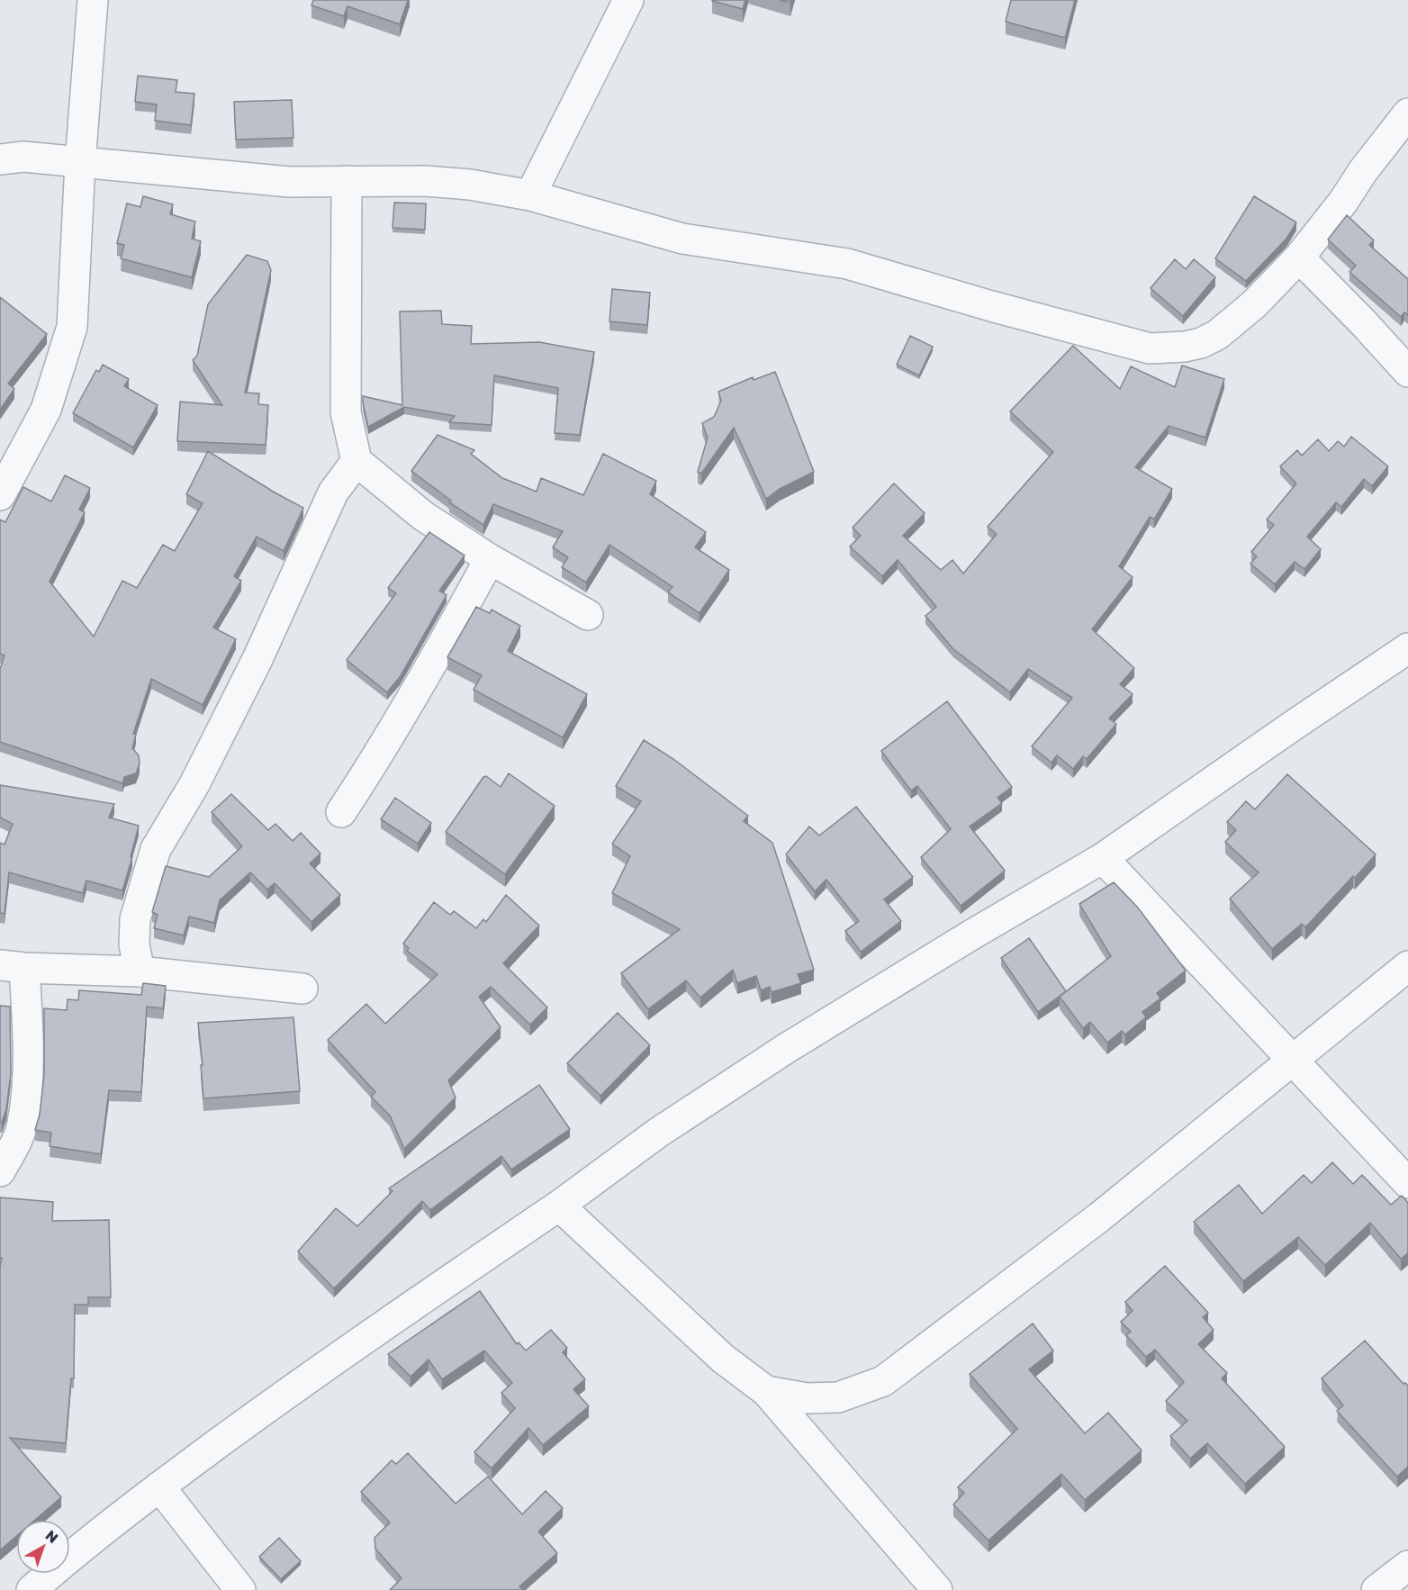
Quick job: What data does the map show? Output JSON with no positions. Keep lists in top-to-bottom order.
{
  "north": "top right"
}
